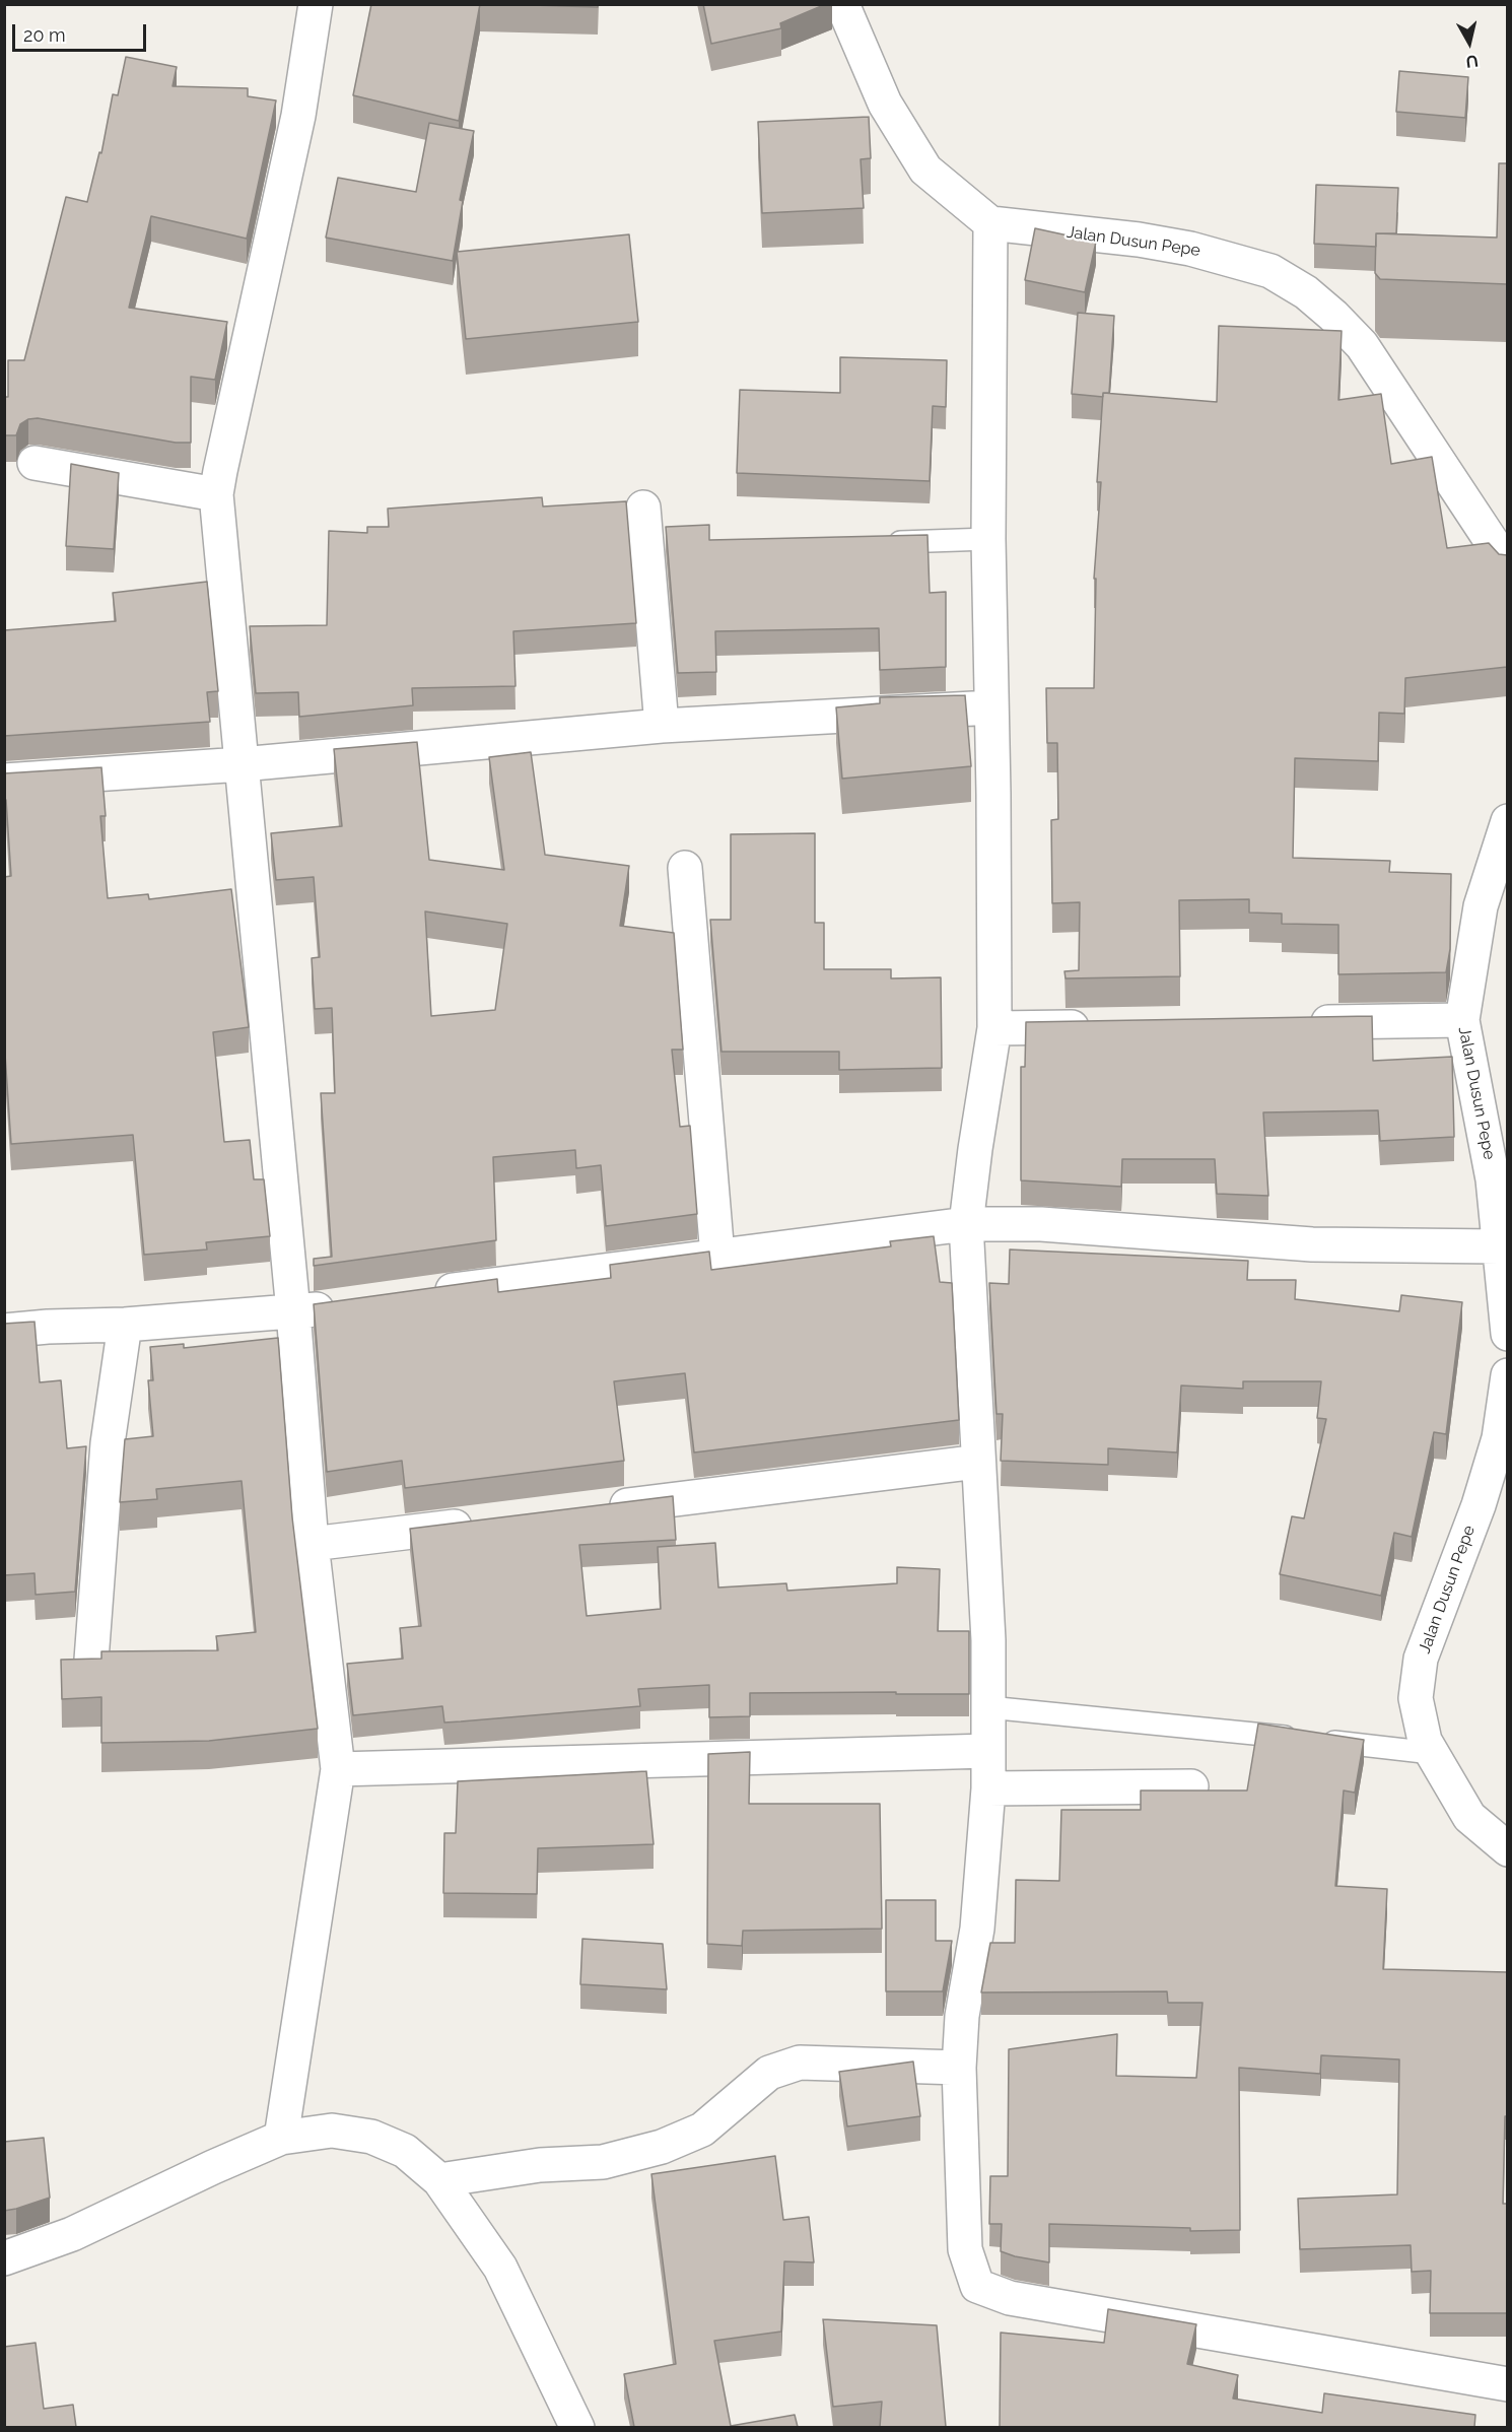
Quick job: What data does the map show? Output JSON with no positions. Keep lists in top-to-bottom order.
{
  "streets": {
    "street": ["Jalan Dusun Pepe"]
  },
  "scale_bar": "20 m",
  "north": "bottom"
}
